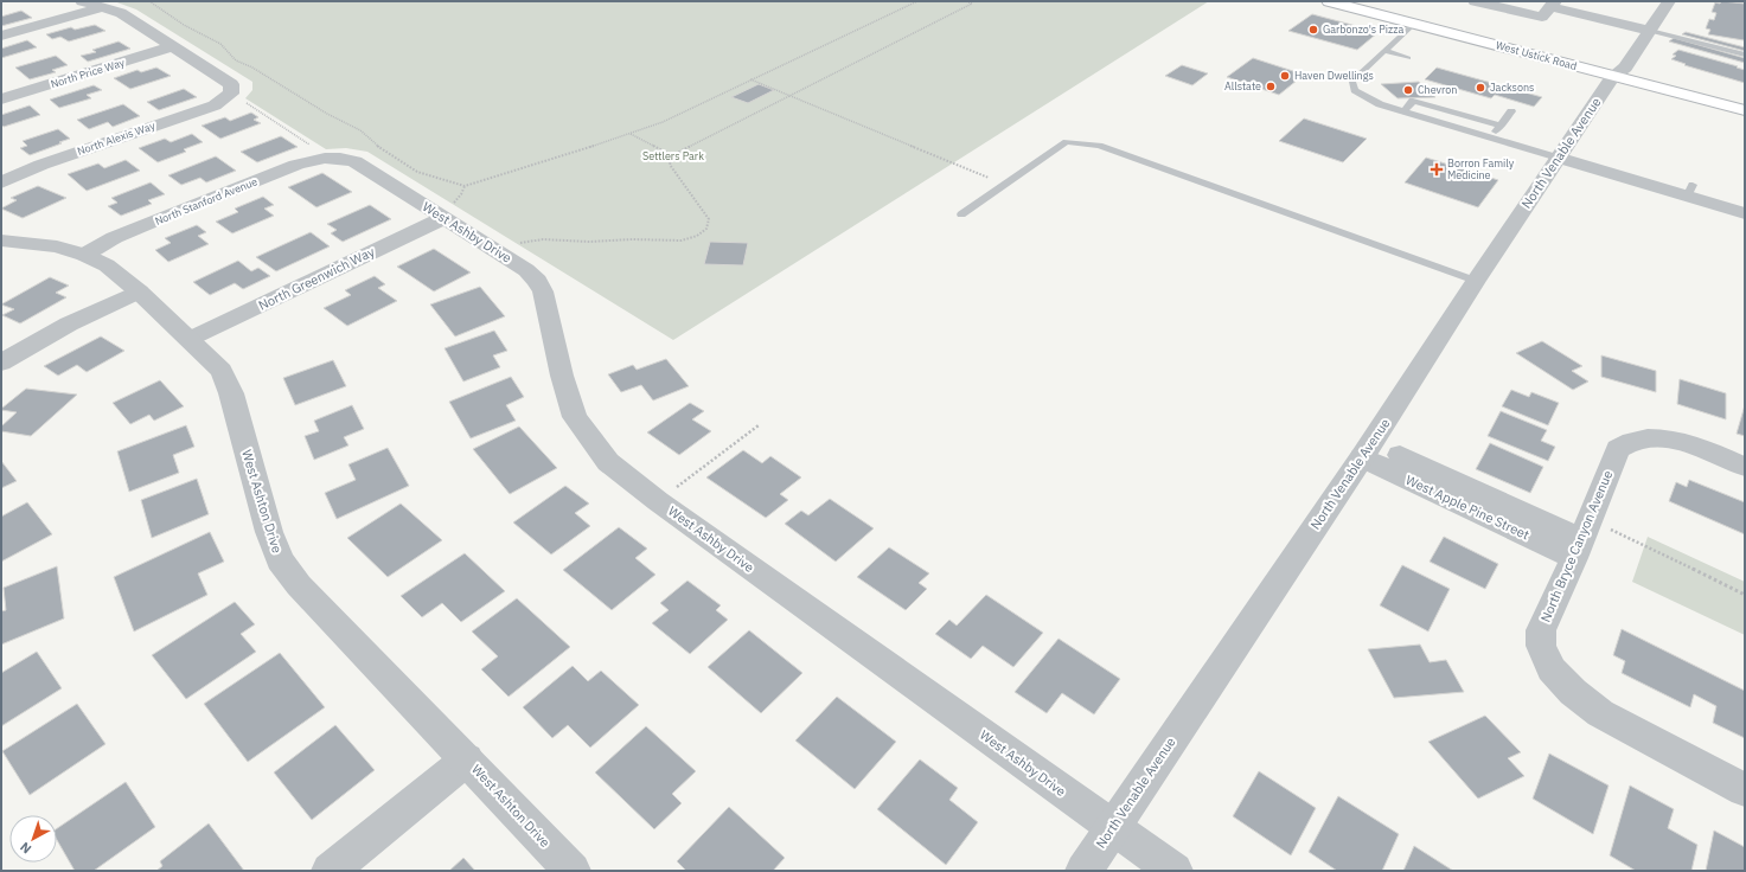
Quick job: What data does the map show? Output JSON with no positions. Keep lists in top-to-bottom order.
{
  "streets": {
    "main road": ["West Ustick Road"],
    "street": [
      "North Price Way",
      "North Alexis Way",
      "North Venable Avenue",
      "North Stanford Avenue",
      "West Ashby Drive",
      "North Greenwich Way",
      "West Ashton Drive",
      "West Apple Pine Street",
      "North Bryce Canyon Avenue"
    ]
  },
  "crossings": [
    ["West Ustick Road", "North Venable Avenue"],
    ["North Venable Avenue", "West Ashby Drive"],
    ["North Venable Avenue", "West Apple Pine Street"],
    ["North Stanford Avenue", "West Ashby Drive"],
    ["North Stanford Avenue", "West Ashton Drive"],
    ["West Ashby Drive", "North Greenwich Way"],
    ["North Greenwich Way", "West Ashton Drive"],
    ["West Apple Pine Street", "North Bryce Canyon Avenue"]
  ],
  "parks": ["Settlers Park"],
  "places": {
    "other": [
      "Garbonzo's Pizza",
      "Haven Dwellings",
      "Allstate",
      "Jacksons",
      "Chevron"
    ],
    "health": ["Borron Family Medicine"]
  },
  "north": "bottom left"
}
